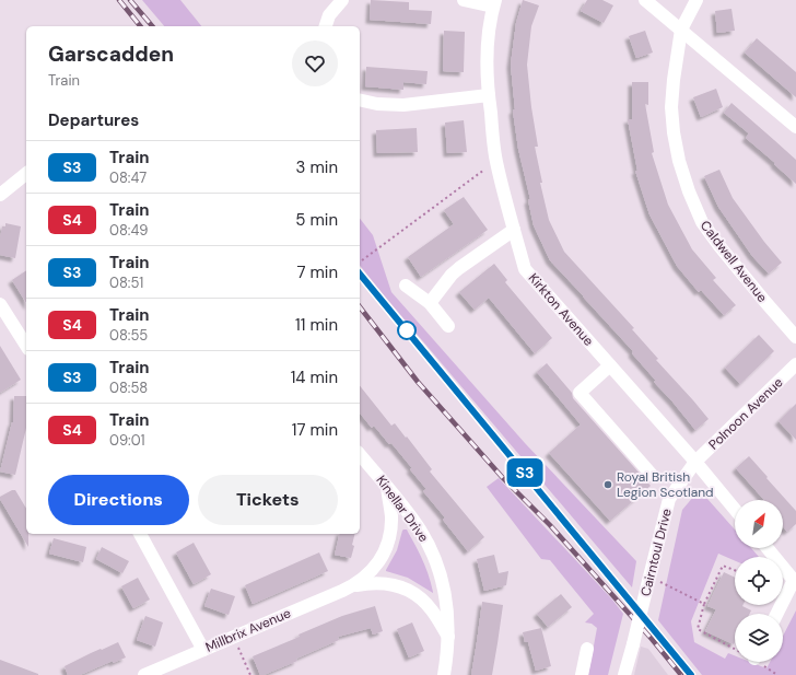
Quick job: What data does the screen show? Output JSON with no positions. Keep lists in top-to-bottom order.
{
  "streets": {
    "street": [
      "Caldwell Avenue",
      "Kirkton Avenue",
      "Polnoon Avenue",
      "Kinellar Drive",
      "Cairntoul Drive",
      "Millbrix Avenue"
    ]
  },
  "crossings": [
    ["Kirkton Avenue", "Polnoon Avenue"],
    ["Kirkton Avenue", "Cairntoul Drive"],
    ["Polnoon Avenue", "Cairntoul Drive"],
    ["Kinellar Drive", "Millbrix Avenue"]
  ],
  "places": ["Royal British Legion Scotland"],
  "north": "top right",
  "page": {
    "on_map": "S3",
    "heading": [
      ["Garscadden", "Train"],
      "Departures"
    ],
    "list": [
      {
        "mark": "S3",
        "name": "Train",
        "note": "08:47",
        "value": "3 min"
      },
      {
        "mark": "S4",
        "name": "Train",
        "note": "08:49",
        "value": "5 min"
      },
      {
        "mark": "S3",
        "name": "Train",
        "note": "08:51",
        "value": "7 min"
      },
      {
        "mark": "S4",
        "name": "Train",
        "note": "08:55",
        "value": "11 min"
      },
      {
        "mark": "S3",
        "name": "Train",
        "note": "08:58",
        "value": "14 min"
      },
      {
        "mark": "S4",
        "name": "Train",
        "note": "09:01",
        "value": "17 min"
      }
    ],
    "buttons": ["Directions", "Tickets"]
  }
}
